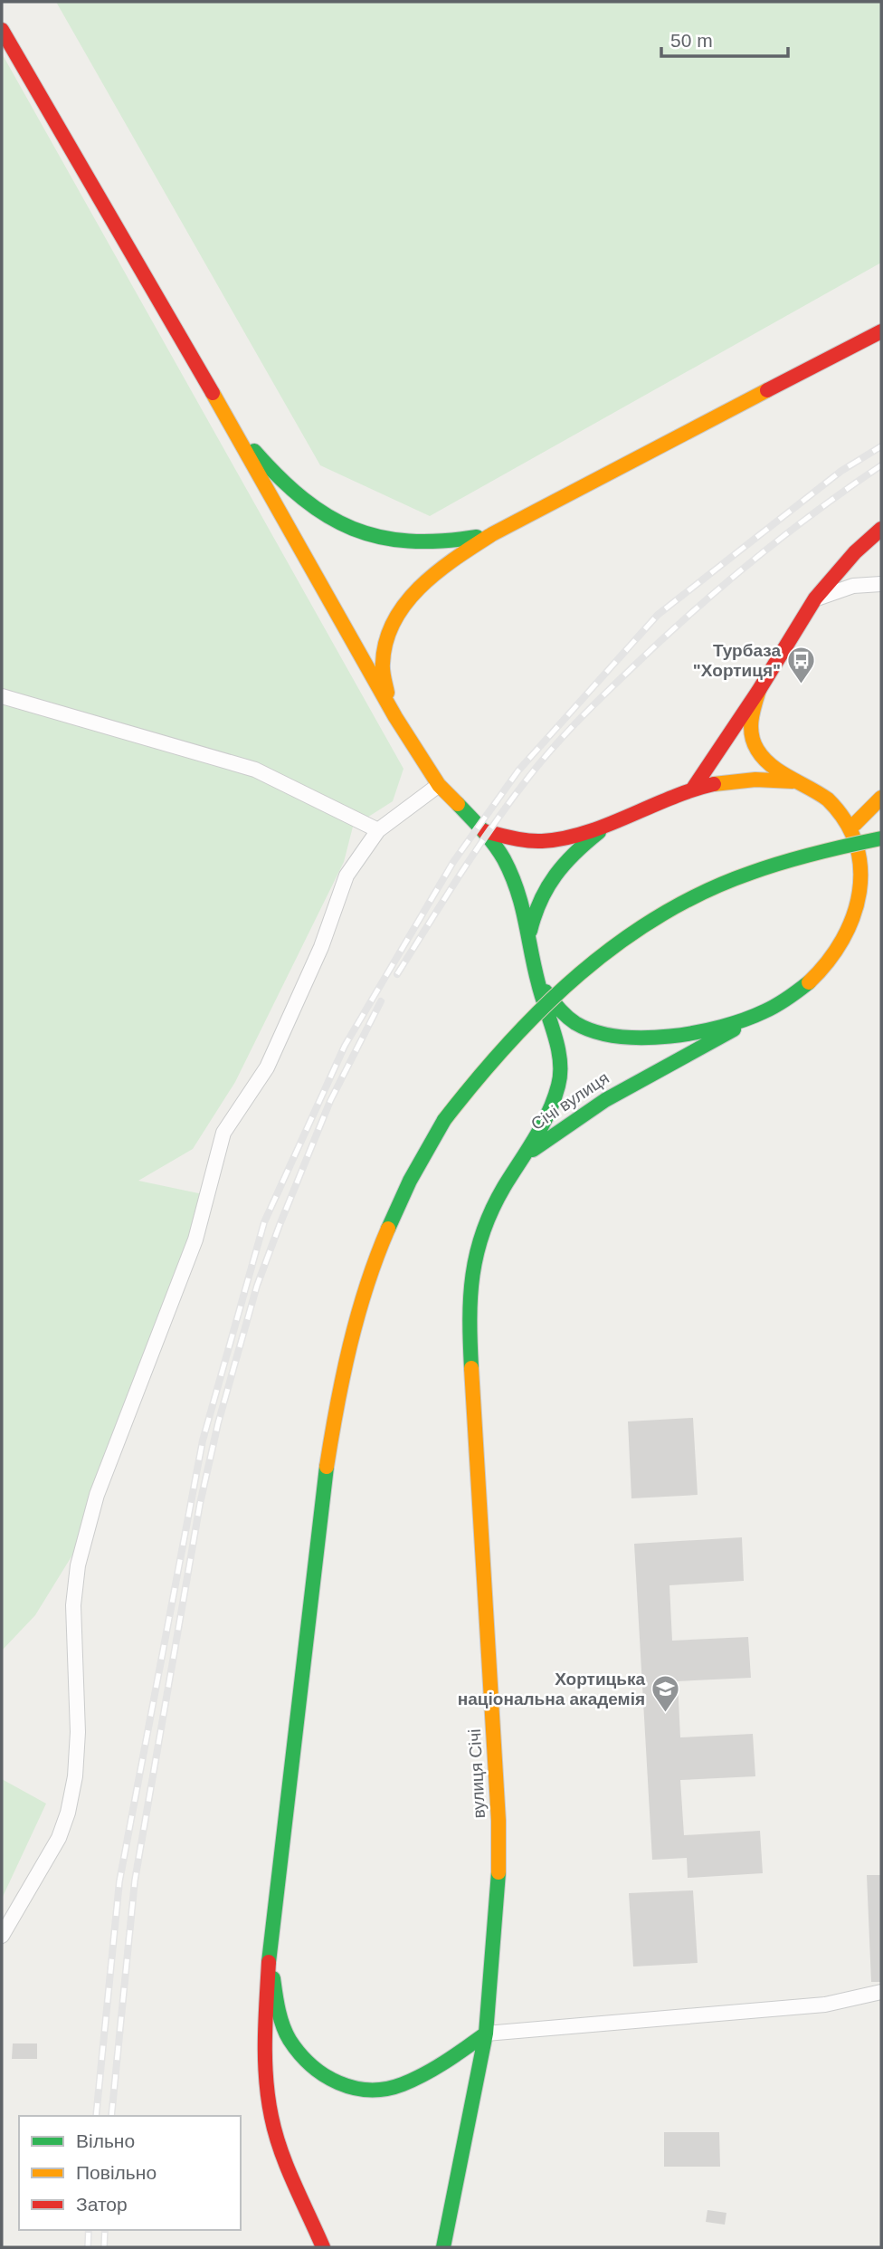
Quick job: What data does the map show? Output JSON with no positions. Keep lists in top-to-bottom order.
{
  "streets": {
    "main road": ["Січі вулиця", "вулиця Січі"]
  },
  "crossings": [
    ["Січі вулиця", "вулиця Січі"]
  ],
  "places": {
    "bus stop": ["Турбаза \"Хортиця\""],
    "school or university": ["Хортицька національна академія"]
  },
  "legend": ["Вільно", "Повільно", "Затор"],
  "scale_bar": "50 m"
}
